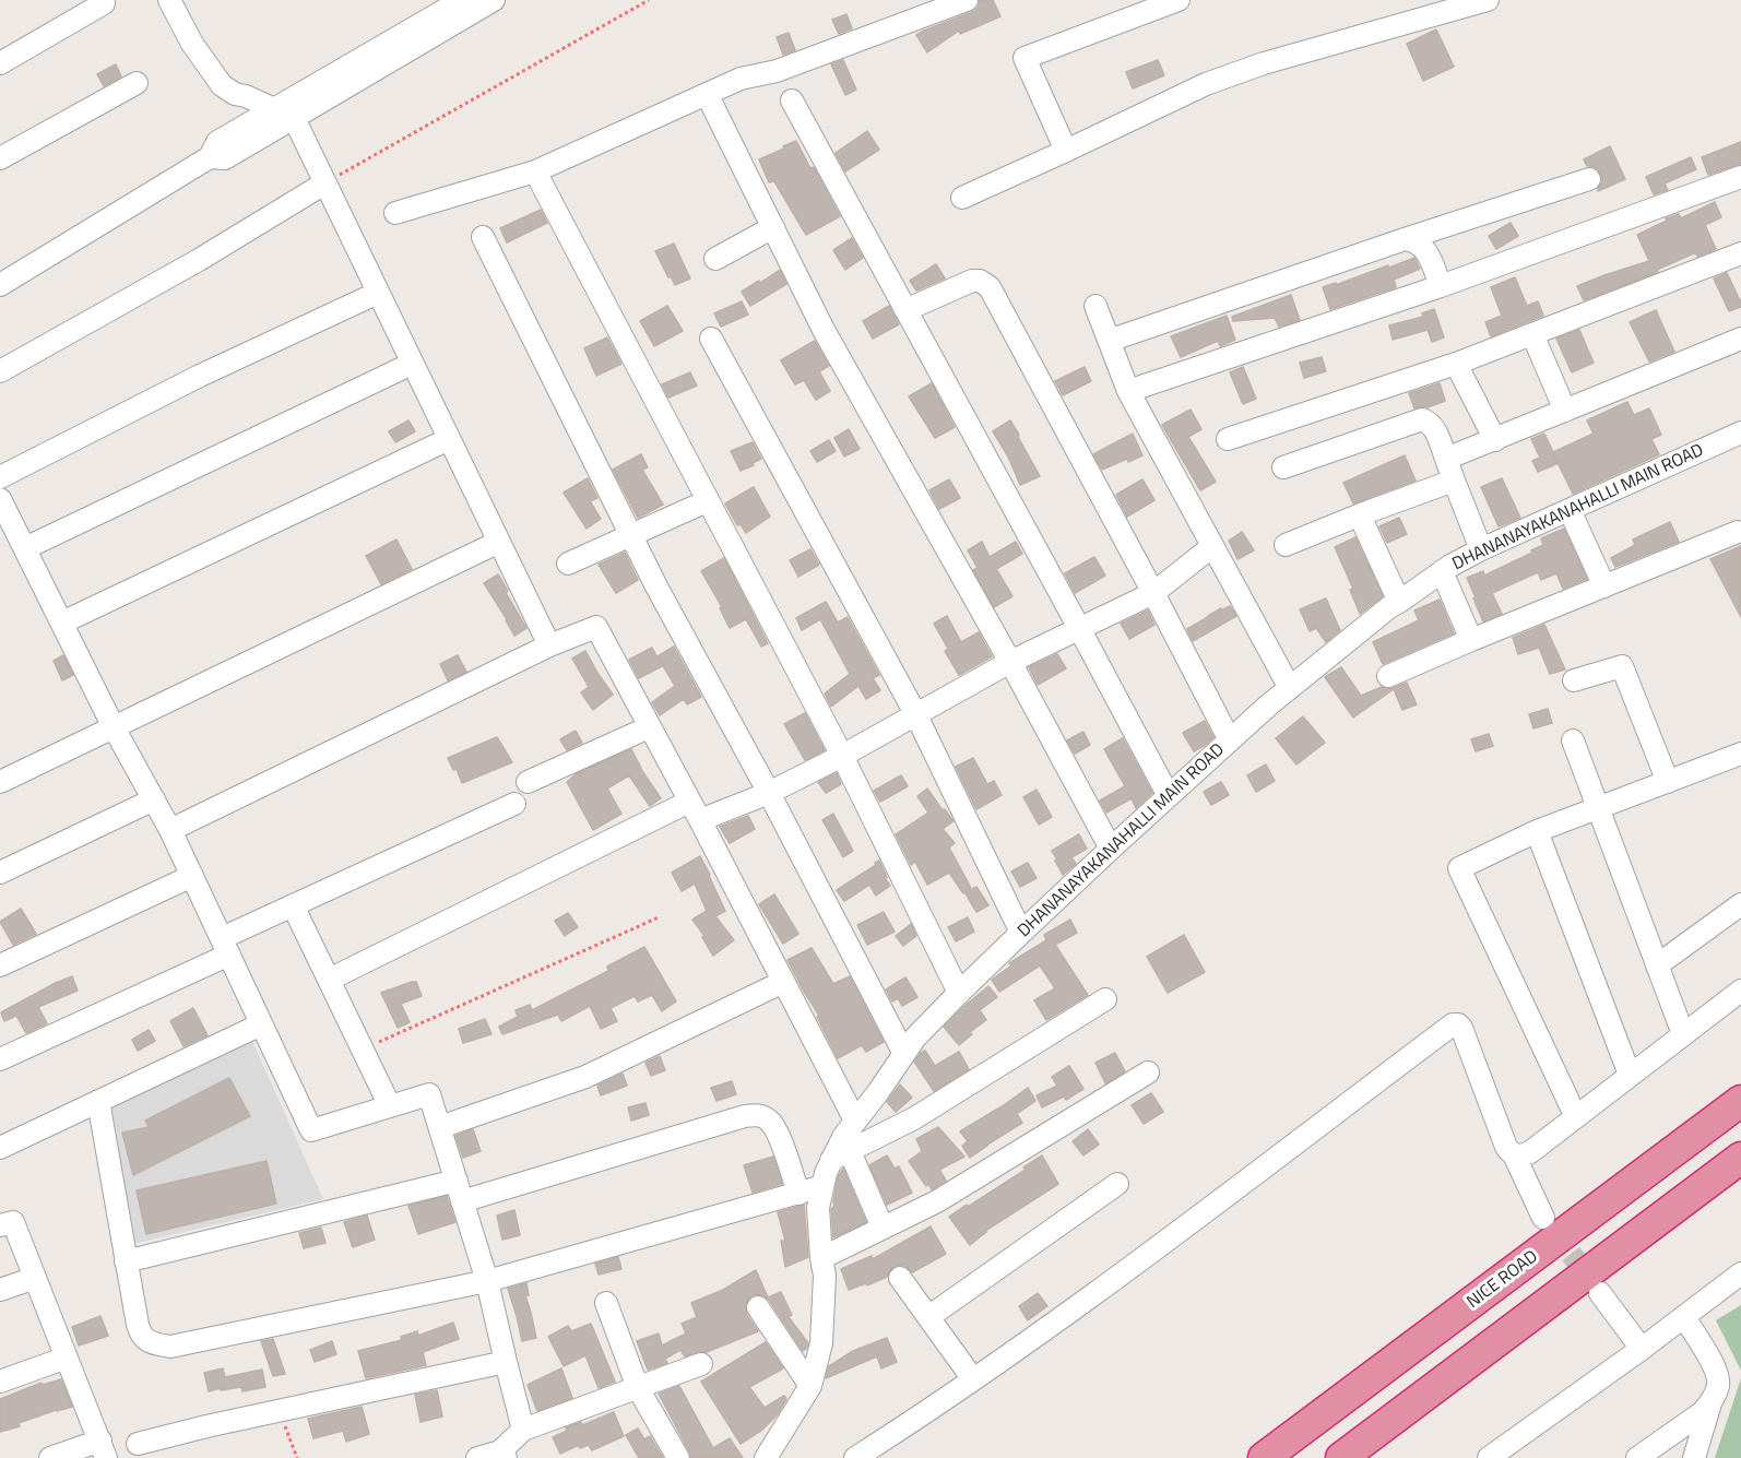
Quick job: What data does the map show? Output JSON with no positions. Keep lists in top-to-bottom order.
{
  "streets": {
    "highway": ["NICE ROAD"],
    "street": ["DHANANAYAKANAHALLI MAIN ROAD"]
  }
}
